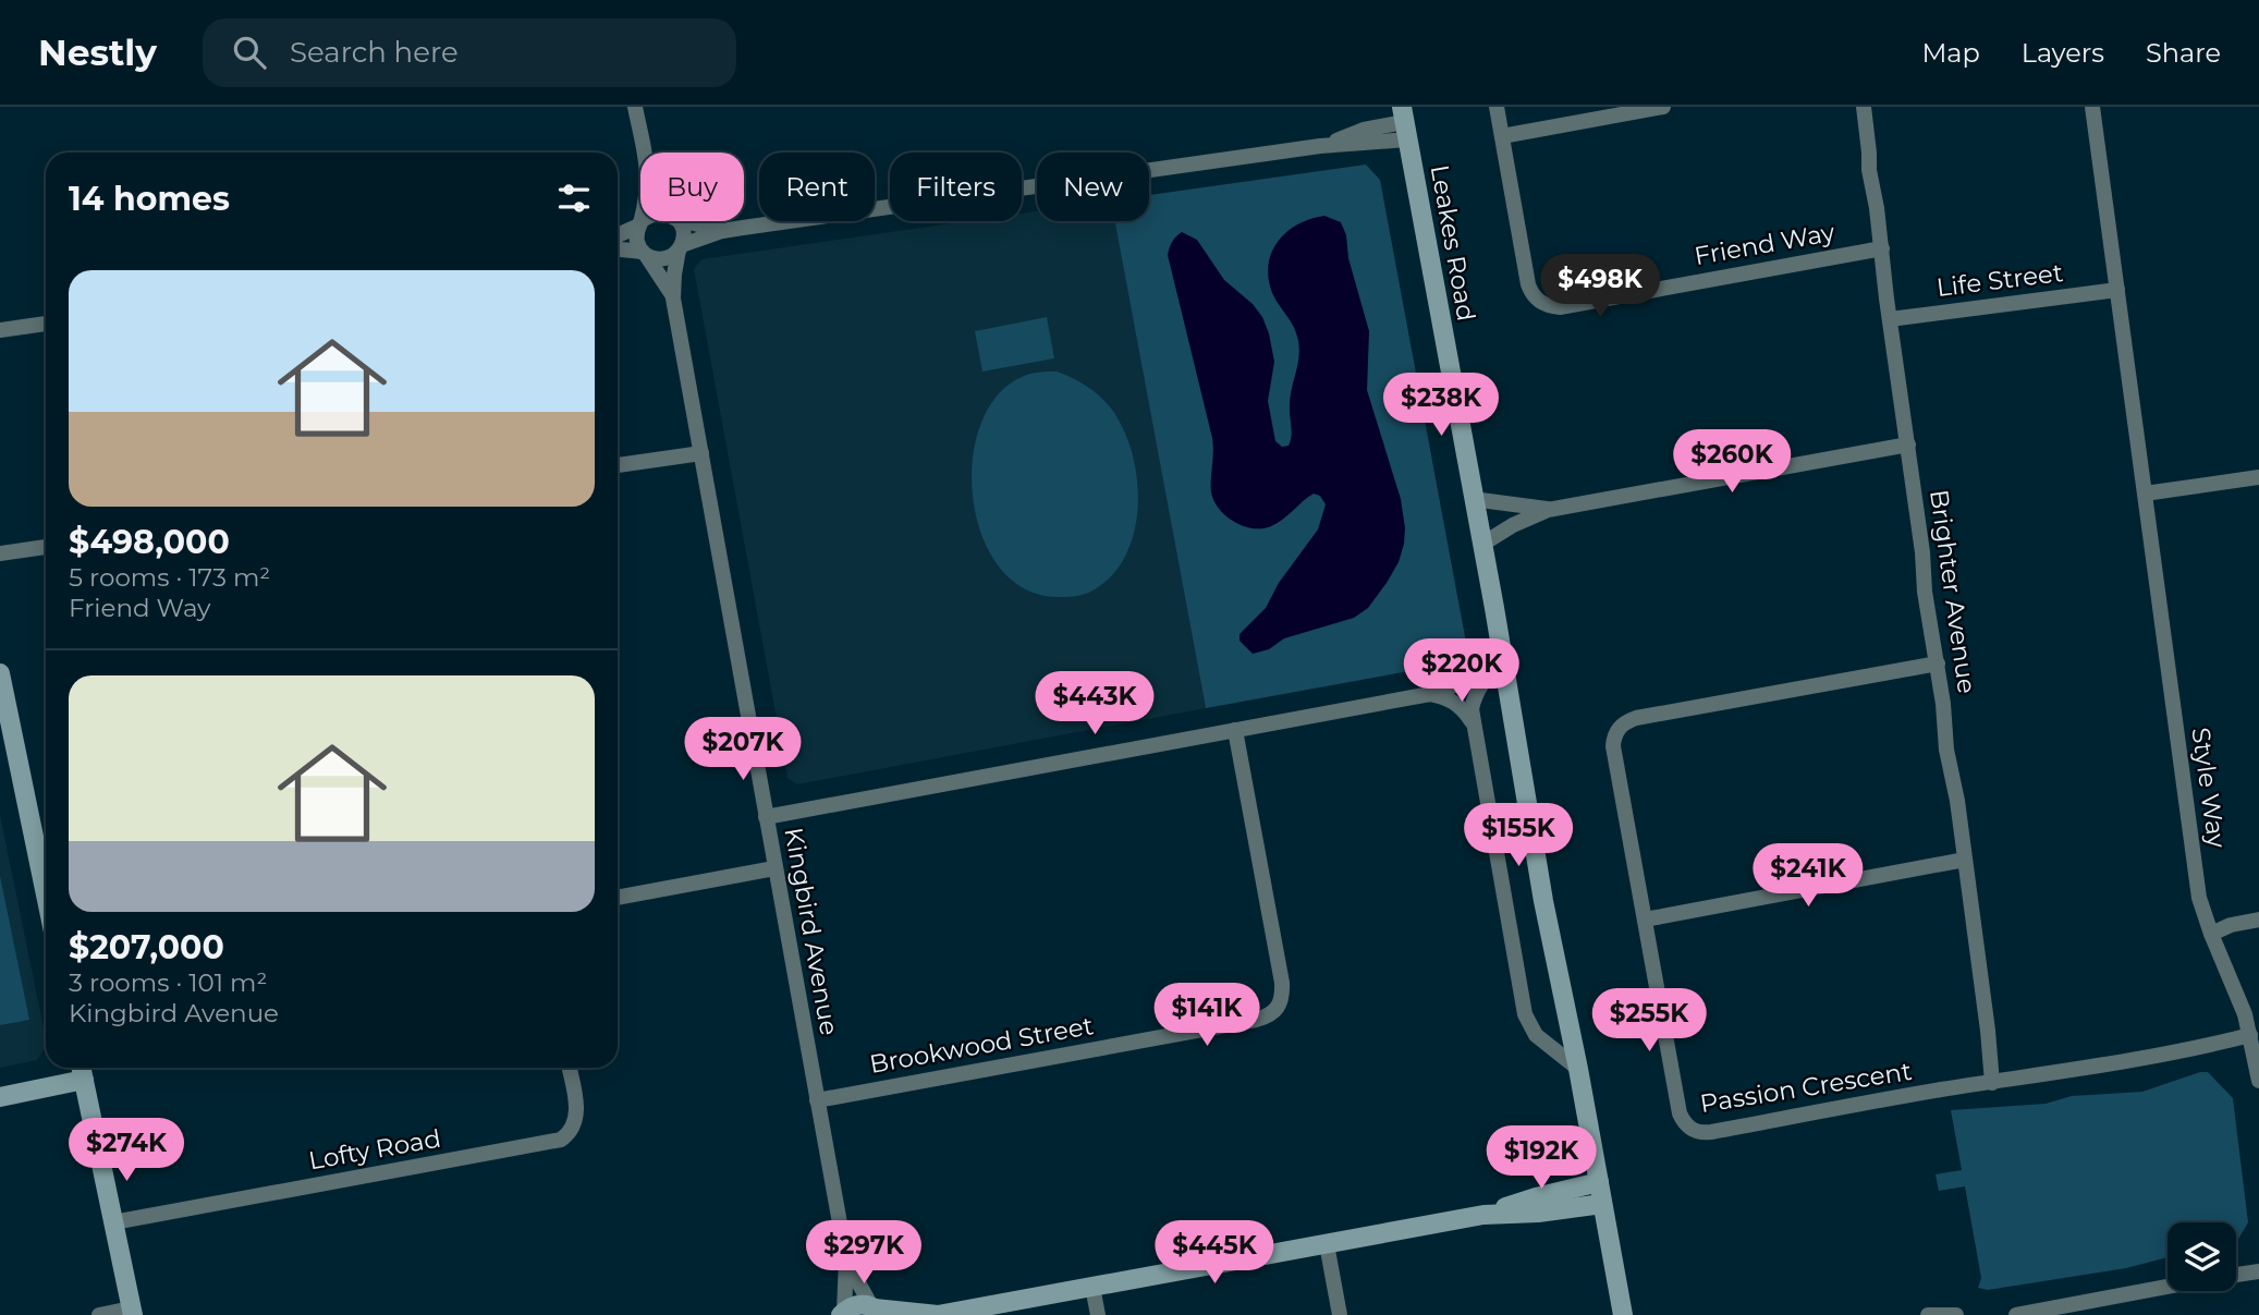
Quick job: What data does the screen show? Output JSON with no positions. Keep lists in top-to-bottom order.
{
  "streets": {
    "street": [
      "Leakes Road",
      "Friend Way",
      "Life Street",
      "Brighter Avenue",
      "Style Way",
      "Kingbird Avenue",
      "Brookwood Street",
      "Passion Crescent",
      "Lofty Road"
    ]
  },
  "crossings": [
    ["Friend Way", "Brighter Avenue"],
    ["Life Street", "Brighter Avenue"],
    ["Life Street", "Style Way"],
    ["Brighter Avenue", "Passion Crescent"],
    ["Style Way", "Passion Crescent"],
    ["Kingbird Avenue", "Brookwood Street"]
  ],
  "page": {
    "header": "Nestly",
    "search": "Search here",
    "nav": ["Map", "Layers", "Share"],
    "chip": [
      "Buy",
      "Rent",
      "Filters",
      "New"
    ],
    "heading": "14 homes",
    "list": [
      {
        "name": "$498,000",
        "note": "5 rooms · 173 m² · Friend Way"
      },
      {
        "name": "$207,000",
        "note": "3 rooms · 101 m² · Kingbird Avenue"
      }
    ],
    "price": [
      "$498K",
      "$238K",
      "$260K",
      "$220K",
      "$443K",
      "$207K",
      "$155K",
      "$241K",
      "$141K",
      "$255K",
      "$274K",
      "$192K",
      "$297K",
      "$445K"
    ]
  }
}
